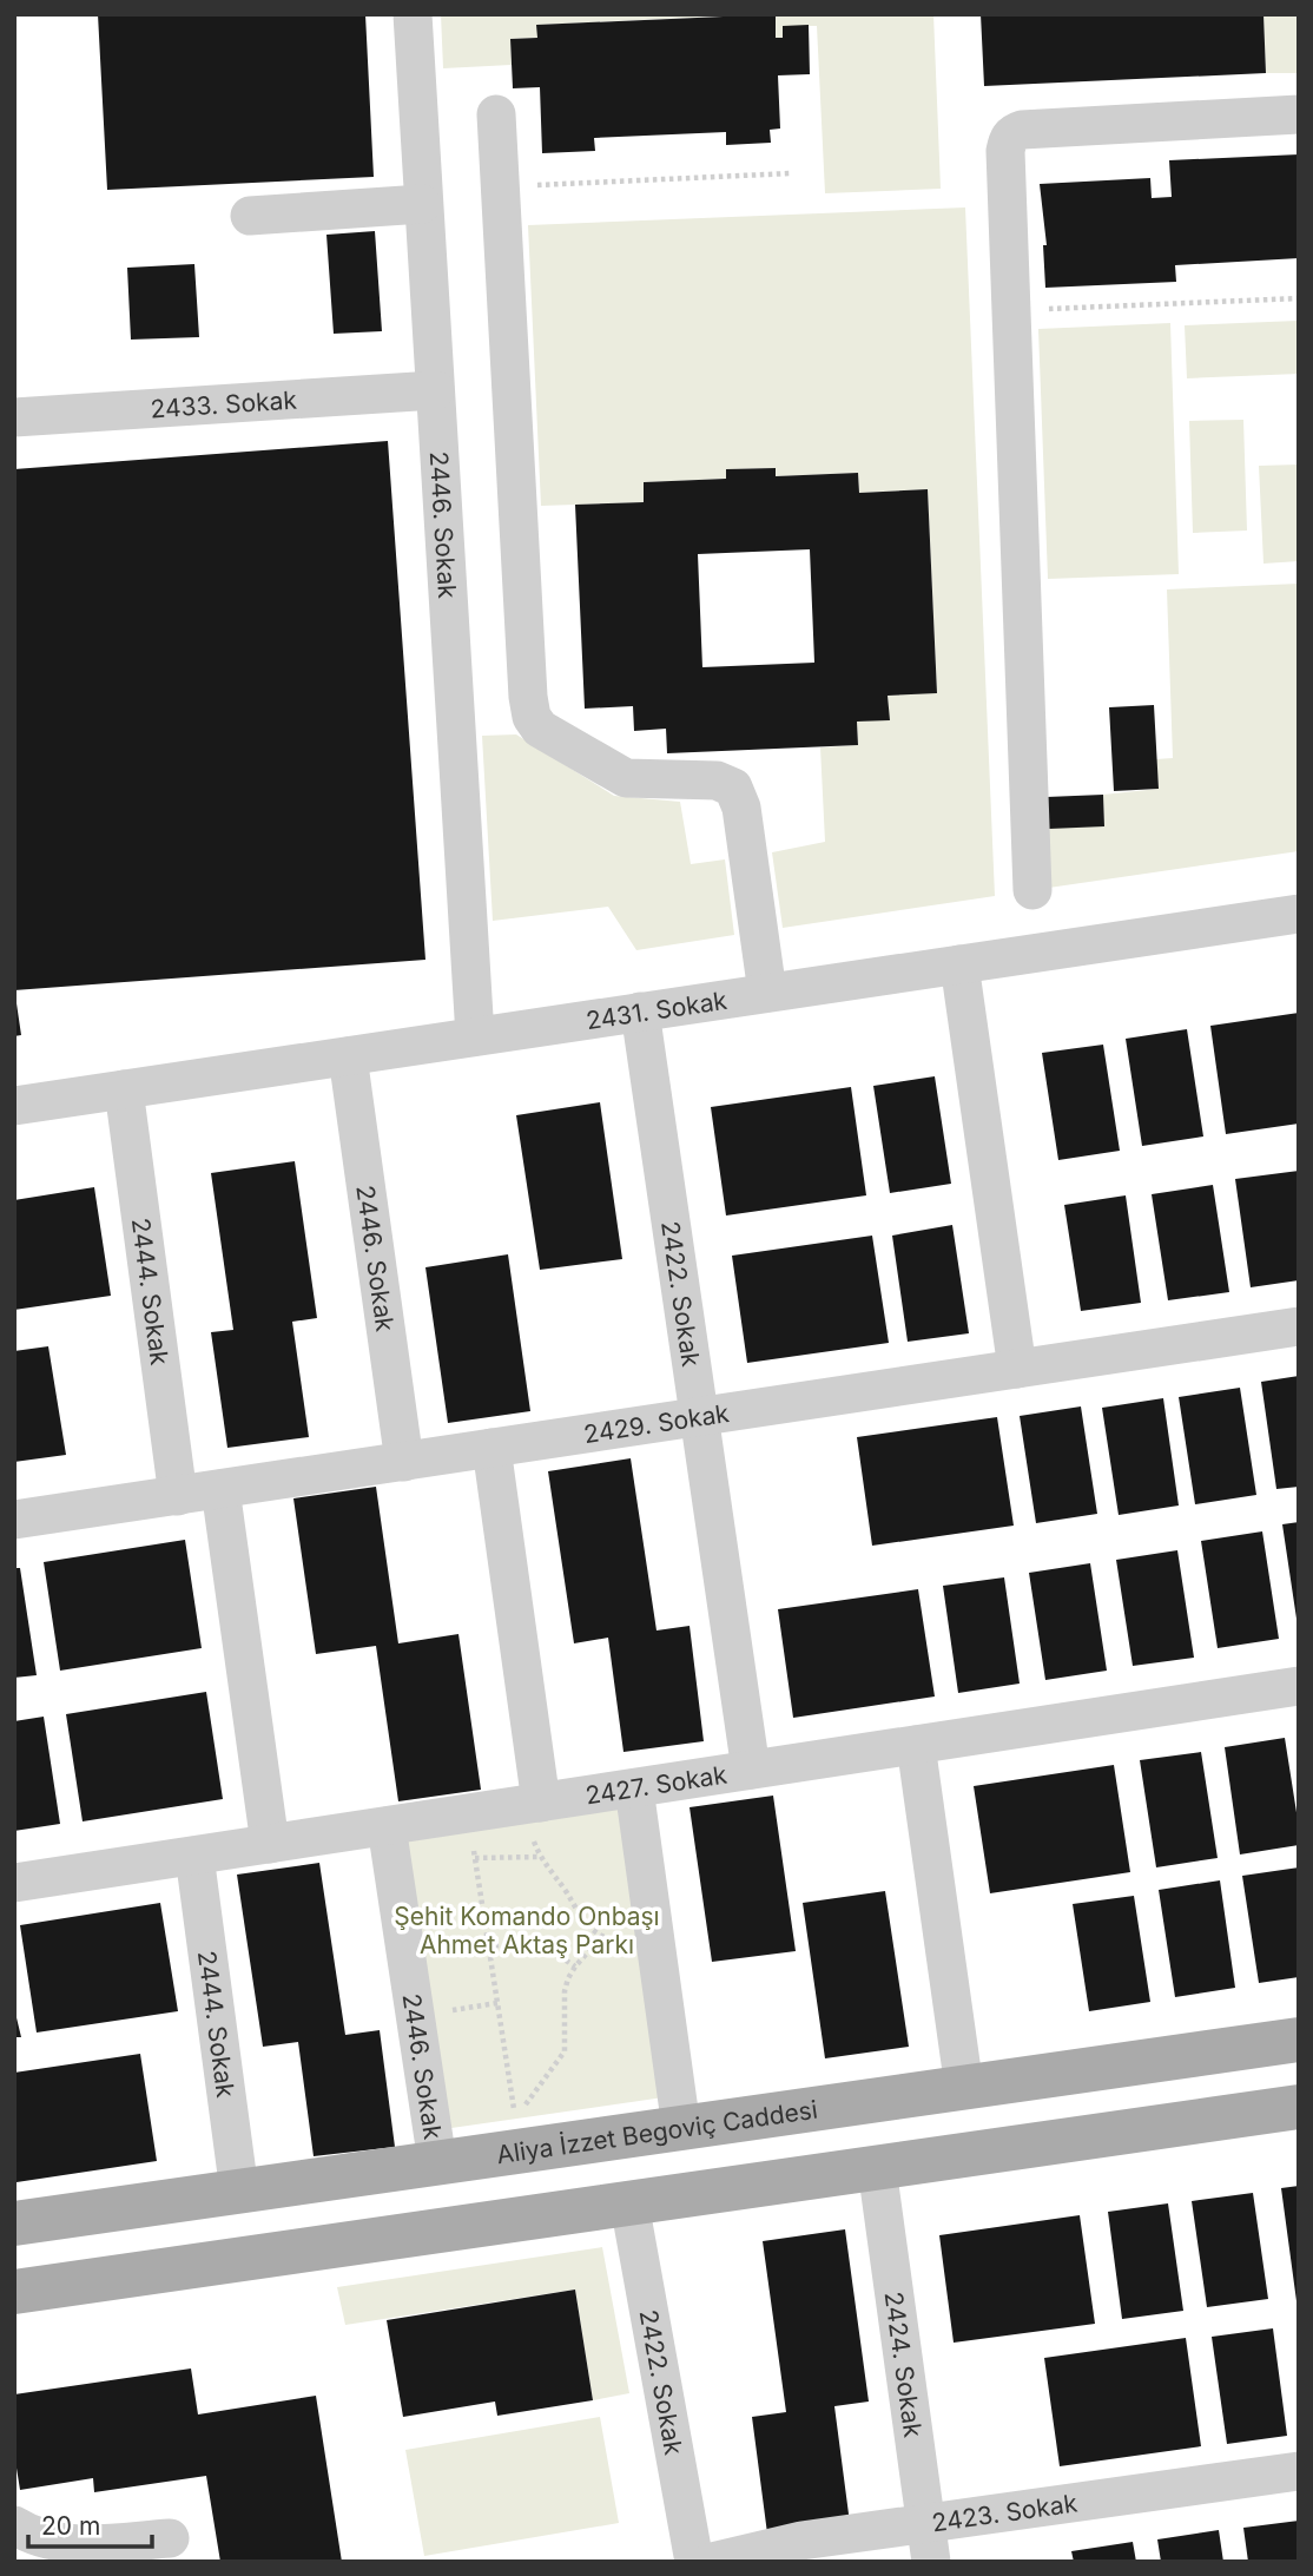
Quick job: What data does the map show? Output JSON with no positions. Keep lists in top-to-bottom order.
{
  "streets": {
    "main road": ["Aliya İzzet Begoviç Caddesi"],
    "street": [
      "2433. Sokak",
      "2446. Sokak",
      "2431. Sokak",
      "2444. Sokak",
      "2422. Sokak",
      "2429. Sokak",
      "2427. Sokak",
      "2424. Sokak",
      "2423. Sokak"
    ]
  },
  "crossings": [
    ["2433. Sokak", "2446. Sokak"],
    ["2446. Sokak", "2431. Sokak"],
    ["2446. Sokak", "2429. Sokak"],
    ["2446. Sokak", "2427. Sokak"],
    ["2446. Sokak", "Aliya İzzet Begoviç Caddesi"],
    ["2431. Sokak", "2444. Sokak"],
    ["2431. Sokak", "2422. Sokak"],
    ["2444. Sokak", "2429. Sokak"],
    ["2444. Sokak", "2427. Sokak"],
    ["2444. Sokak", "Aliya İzzet Begoviç Caddesi"],
    ["2422. Sokak", "2429. Sokak"],
    ["2422. Sokak", "2427. Sokak"],
    ["2424. Sokak", "2423. Sokak"]
  ],
  "parks": ["Şehit Komando Onbaşı Ahmet Aktaş Parkı"],
  "scale_bar": "20 m"
}
